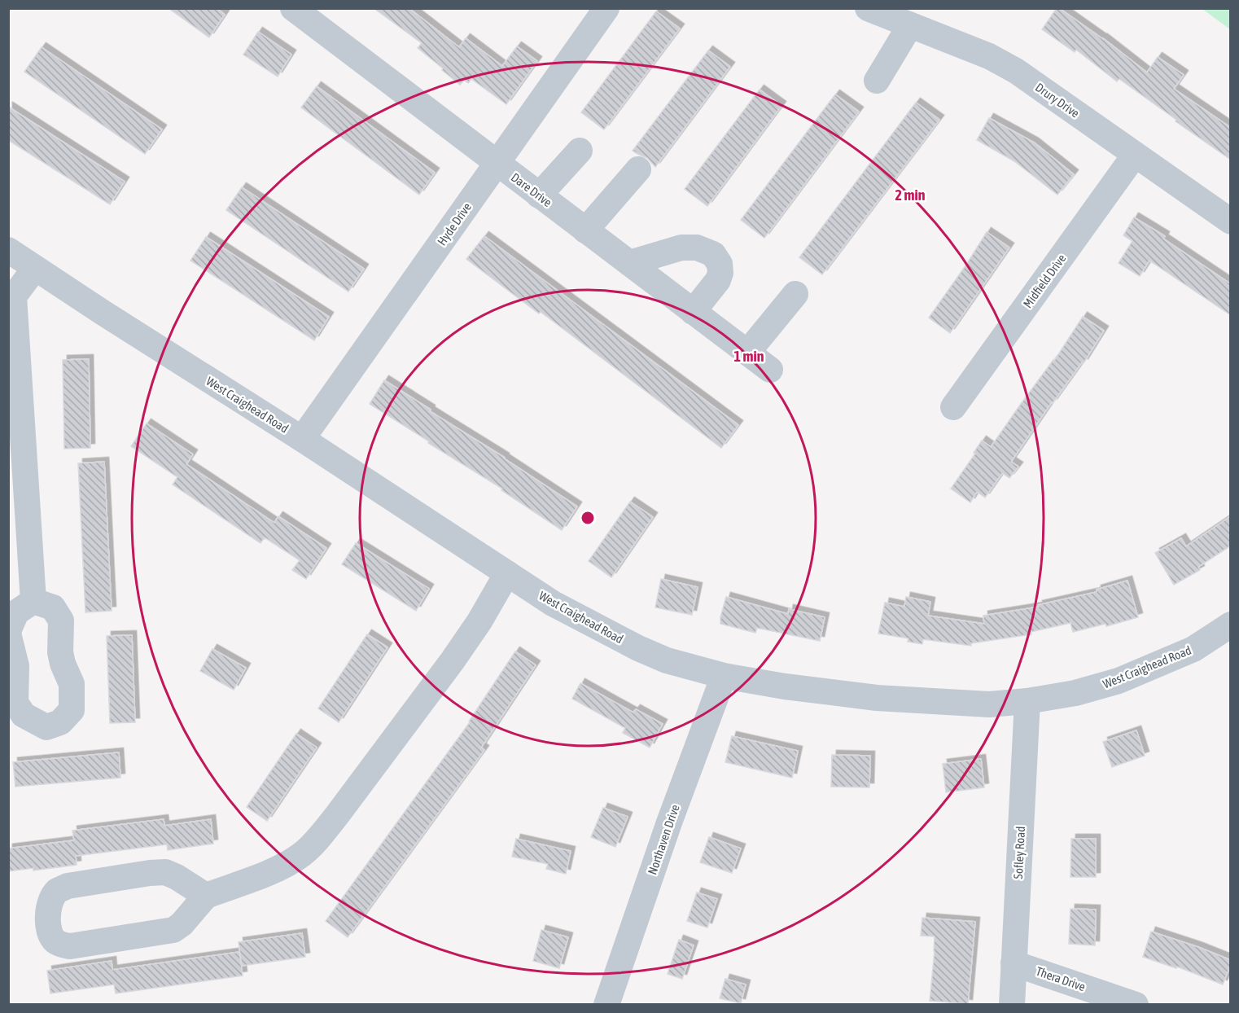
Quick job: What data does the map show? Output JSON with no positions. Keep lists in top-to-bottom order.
{
  "streets": {
    "street": [
      "Drury Drive",
      "Dare Drive",
      "Hyde Drive",
      "Midfield Drive",
      "West Craighead Road",
      "Northaven Drive",
      "Sofley Road",
      "Thera Drive"
    ]
  },
  "crossings": [
    ["Drury Drive", "Midfield Drive"],
    ["Dare Drive", "Hyde Drive"],
    ["Hyde Drive", "West Craighead Road"],
    ["West Craighead Road", "Northaven Drive"],
    ["West Craighead Road", "Sofley Road"],
    ["Sofley Road", "Thera Drive"]
  ],
  "rings": ["2 min", "1 min"]
}
